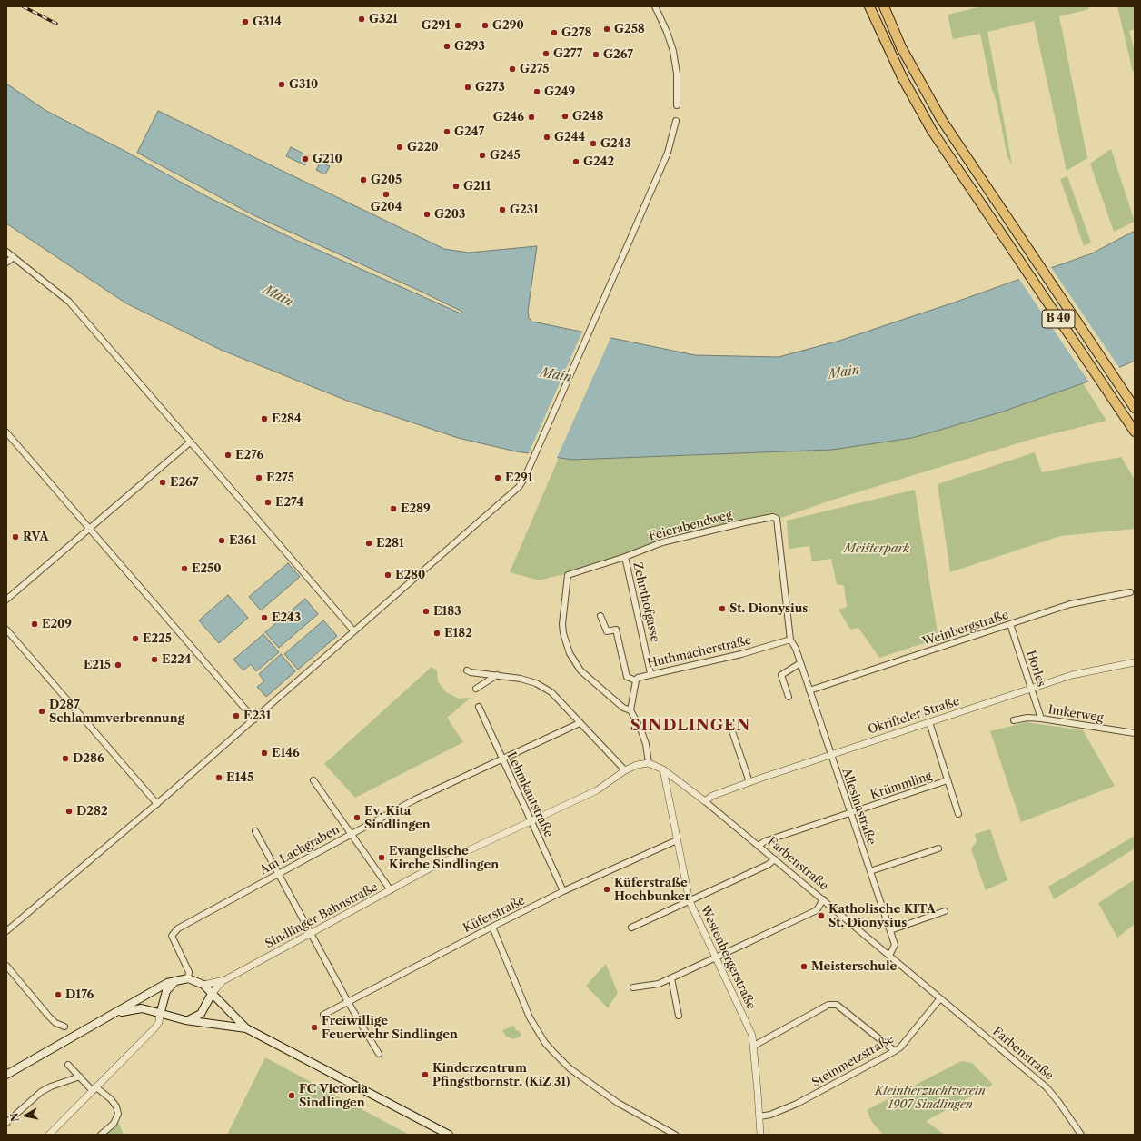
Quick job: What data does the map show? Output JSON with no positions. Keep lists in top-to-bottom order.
{
  "streets": {
    "highway": ["B 40"],
    "street": [
      "Feierabendweg",
      "Zehnthofgasse",
      "Weinbergstraße",
      "Huthmacherstraße",
      "Horles",
      "Imkerweg",
      "Okrifteler Straße",
      "Krümmling",
      "Lehmkautstraße",
      "Allesinastraße",
      "Am Lachgraben",
      "Farbenstraße",
      "Küferstraße",
      "Sindlinger Bahnstraße",
      "Westenbergerstraße",
      "Steinmetzstraße"
    ]
  },
  "crossings": [
    ["Feierabendweg", "Zehnthofgasse"],
    ["Feierabendweg", "Huthmacherstraße"],
    ["Feierabendweg", "Allesinastraße"],
    ["Zehnthofgasse", "Huthmacherstraße"],
    ["Weinbergstraße", "Horles"],
    ["Weinbergstraße", "Allesinastraße"],
    ["Huthmacherstraße", "Allesinastraße"],
    ["Horles", "Imkerweg"],
    ["Horles", "Okrifteler Straße"],
    ["Okrifteler Straße", "Allesinastraße"],
    ["Okrifteler Straße", "Farbenstraße"],
    ["Krümmling", "Allesinastraße"],
    ["Krümmling", "Farbenstraße"],
    ["Lehmkautstraße", "Am Lachgraben"],
    ["Lehmkautstraße", "Küferstraße"],
    ["Lehmkautstraße", "Sindlinger Bahnstraße"],
    ["Allesinastraße", "Farbenstraße"],
    ["Am Lachgraben", "Sindlinger Bahnstraße"],
    ["Farbenstraße", "Westenbergerstraße"],
    ["Farbenstraße", "Steinmetzstraße"],
    ["Küferstraße", "Westenbergerstraße"],
    ["Westenbergerstraße", "Steinmetzstraße"]
  ],
  "districts": ["SINDLINGEN"],
  "water": ["Main"],
  "parks": ["Meisterpark", "Kleintierzuchtverein 1907 Sindlingen"],
  "places": [
    "G321",
    "G314",
    "G291",
    "G290",
    "G258",
    "G278",
    "G293",
    "G277",
    "G267",
    "G275",
    "G310",
    "G273",
    "G249",
    "G248",
    "G246",
    "G247",
    "G244",
    "G243",
    "G220",
    "G245",
    "G210",
    "G242",
    "G205",
    "G211",
    "G204",
    "G231",
    "G203",
    "E284",
    "E276",
    "E275",
    "E291",
    "E267",
    "E274",
    "E289",
    "RVA",
    "E361",
    "E281",
    "E250",
    "E280",
    "St. Dionysius",
    "E183",
    "E243",
    "E209",
    "E182",
    "E225",
    "E224",
    "E215",
    "D287 Schlammverbrennung",
    "E231",
    "E146",
    "D286",
    "E145",
    "D282",
    "Ev. Kita Sindlingen",
    "Evangelische Kirche Sindlingen",
    "Küferstraße Hochbunker",
    "Katholische KITA St. Dionysius",
    "Meisterschule",
    "D176",
    "Freiwillige Feuerwehr Sindlingen",
    "Kinderzentrum Pfingstbornstr. (KiZ 31)",
    "FC Victoria Sindlingen"
  ],
  "north": "left"
}
